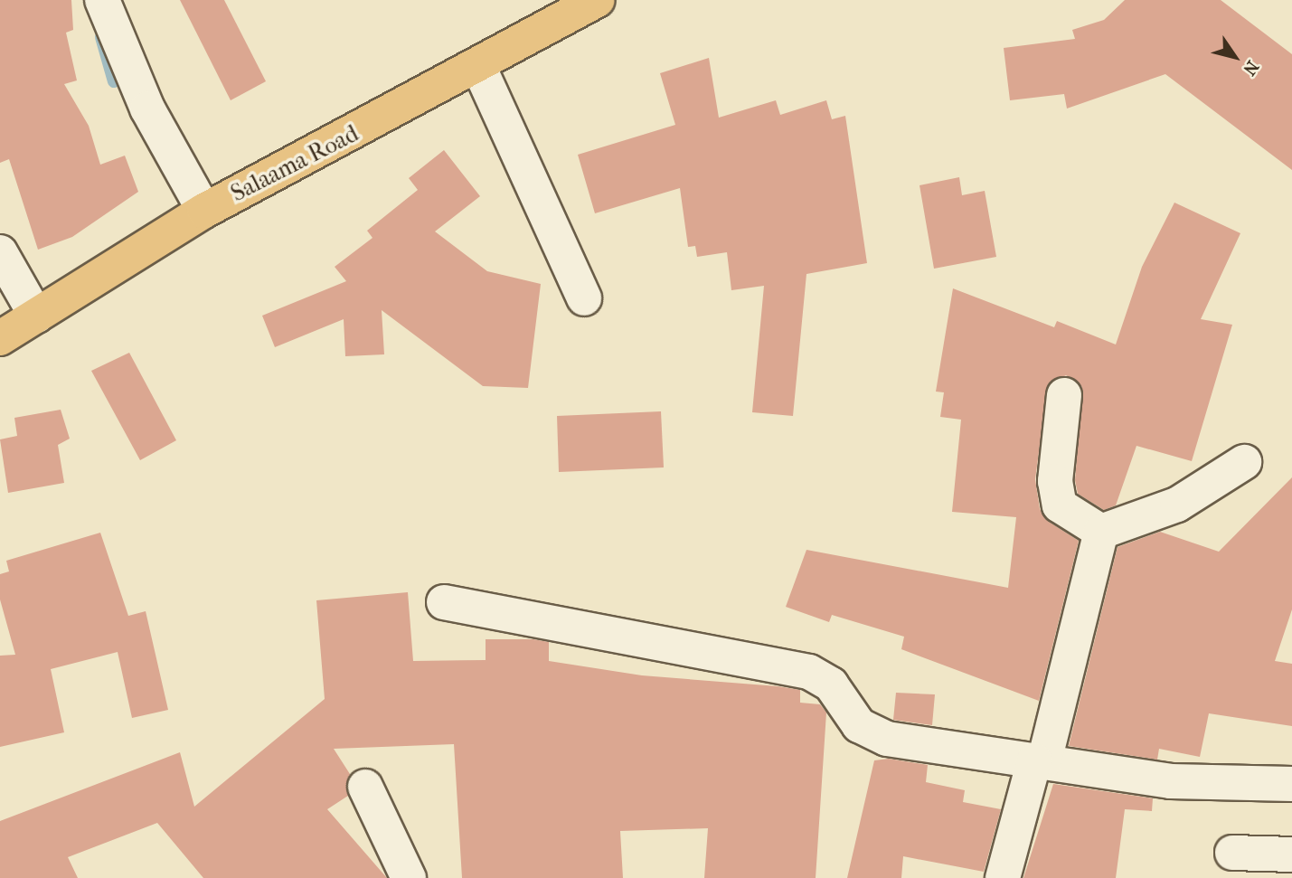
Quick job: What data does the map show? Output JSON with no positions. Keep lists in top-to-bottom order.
{
  "streets": {
    "main road": ["Salaama Road"]
  },
  "north": "bottom right"
}
